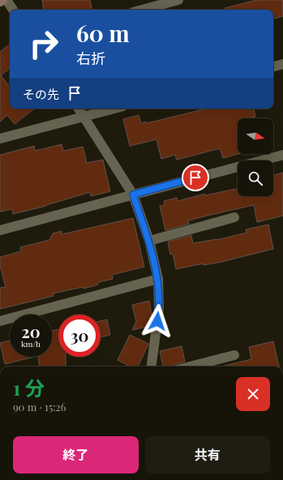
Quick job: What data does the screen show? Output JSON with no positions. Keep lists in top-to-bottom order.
{
  "north": "right",
  "page": {
    "turn": ["60 m", "右折"],
    "then": "その先",
    "speed": "20 km/h",
    "limit": "30",
    "heading": ["1 分", "90 m · 15:26"],
    "buttons": ["終了", "共有"]
  }
}
